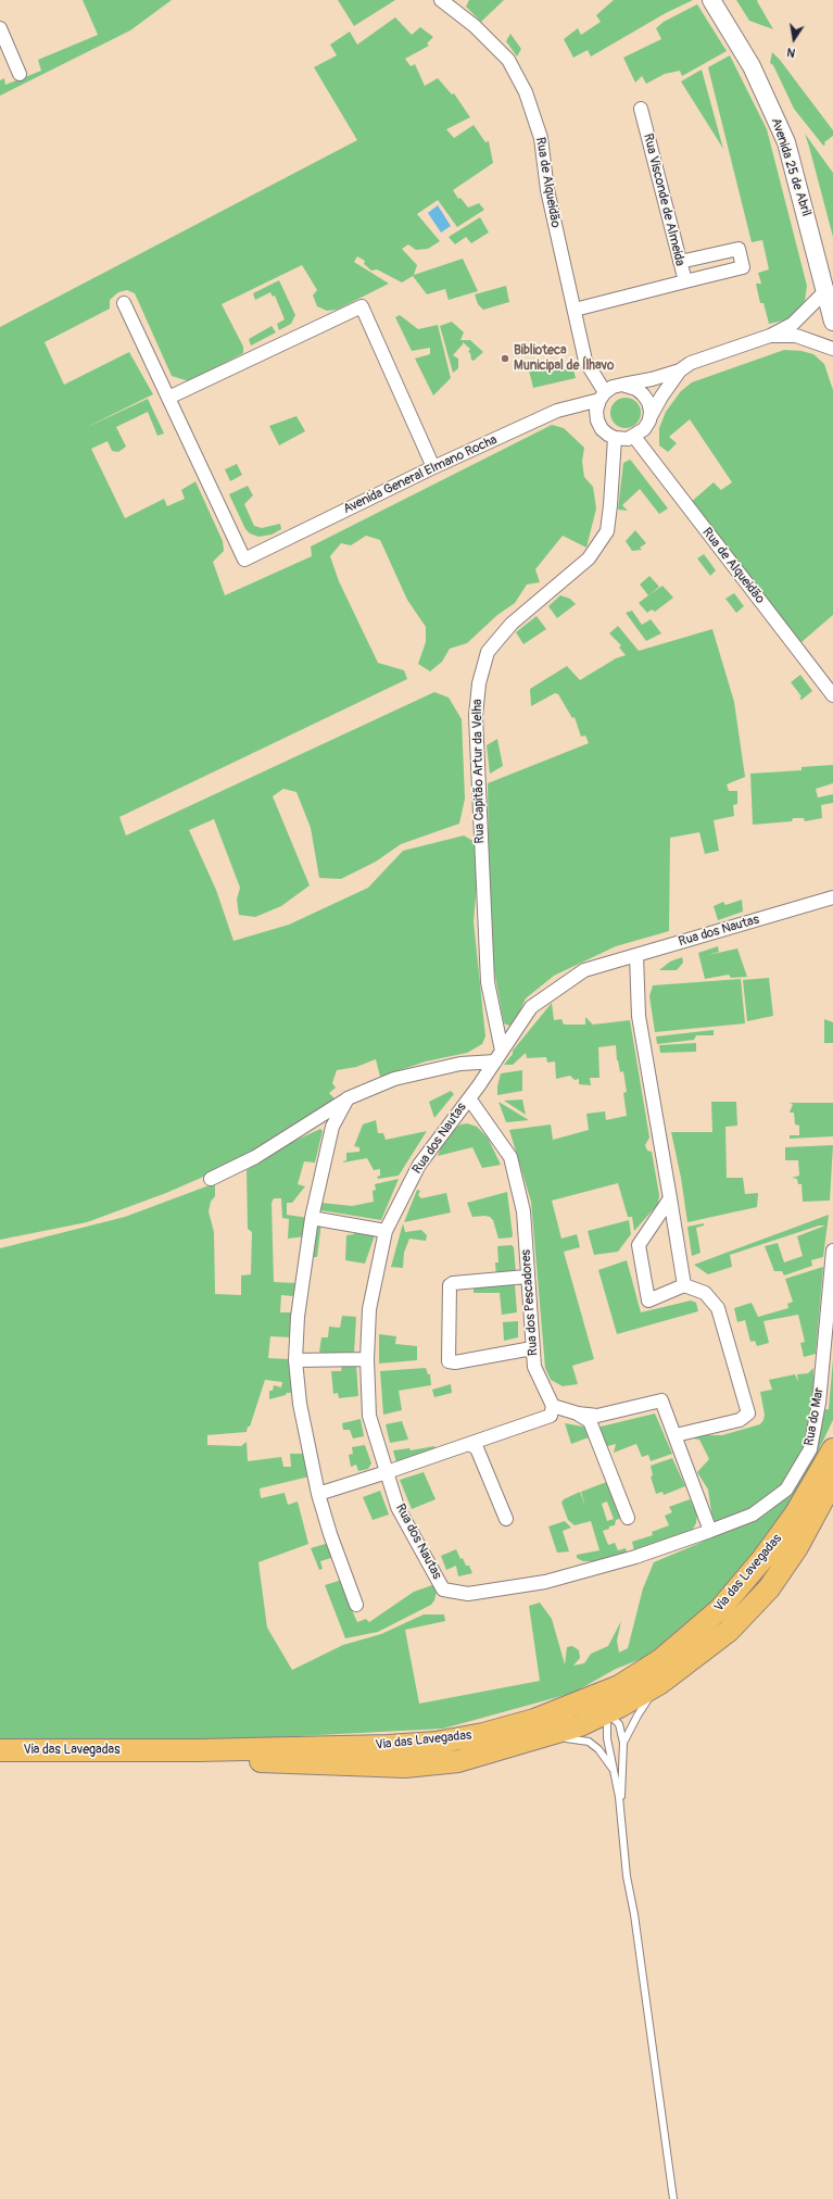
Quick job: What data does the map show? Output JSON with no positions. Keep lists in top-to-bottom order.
{
  "streets": {
    "main road": ["Via das Lavegadas"],
    "street": [
      "Avenida 25 de Abril",
      "Rua de Alqueidão",
      "Rua Visconde de Almeida",
      "Avenida General Elmano Rocha",
      "Rua Capitão Artur da Velha",
      "Rua dos Nautas",
      "Rua dos Pescadores",
      "Rua do Mar"
    ]
  },
  "crossings": [
    ["Rua de Alqueidão", "Rua Visconde de Almeida"],
    ["Rua de Alqueidão", "Avenida General Elmano Rocha"],
    ["Rua de Alqueidão", "Rua Capitão Artur da Velha"],
    ["Avenida General Elmano Rocha", "Rua Capitão Artur da Velha"],
    ["Rua Capitão Artur da Velha", "Rua dos Nautas"],
    ["Rua dos Nautas", "Rua dos Pescadores"],
    ["Rua dos Nautas", "Rua do Mar"]
  ],
  "places": ["Biblioteca Municipal de Ílhavo"],
  "north": "bottom"
}
